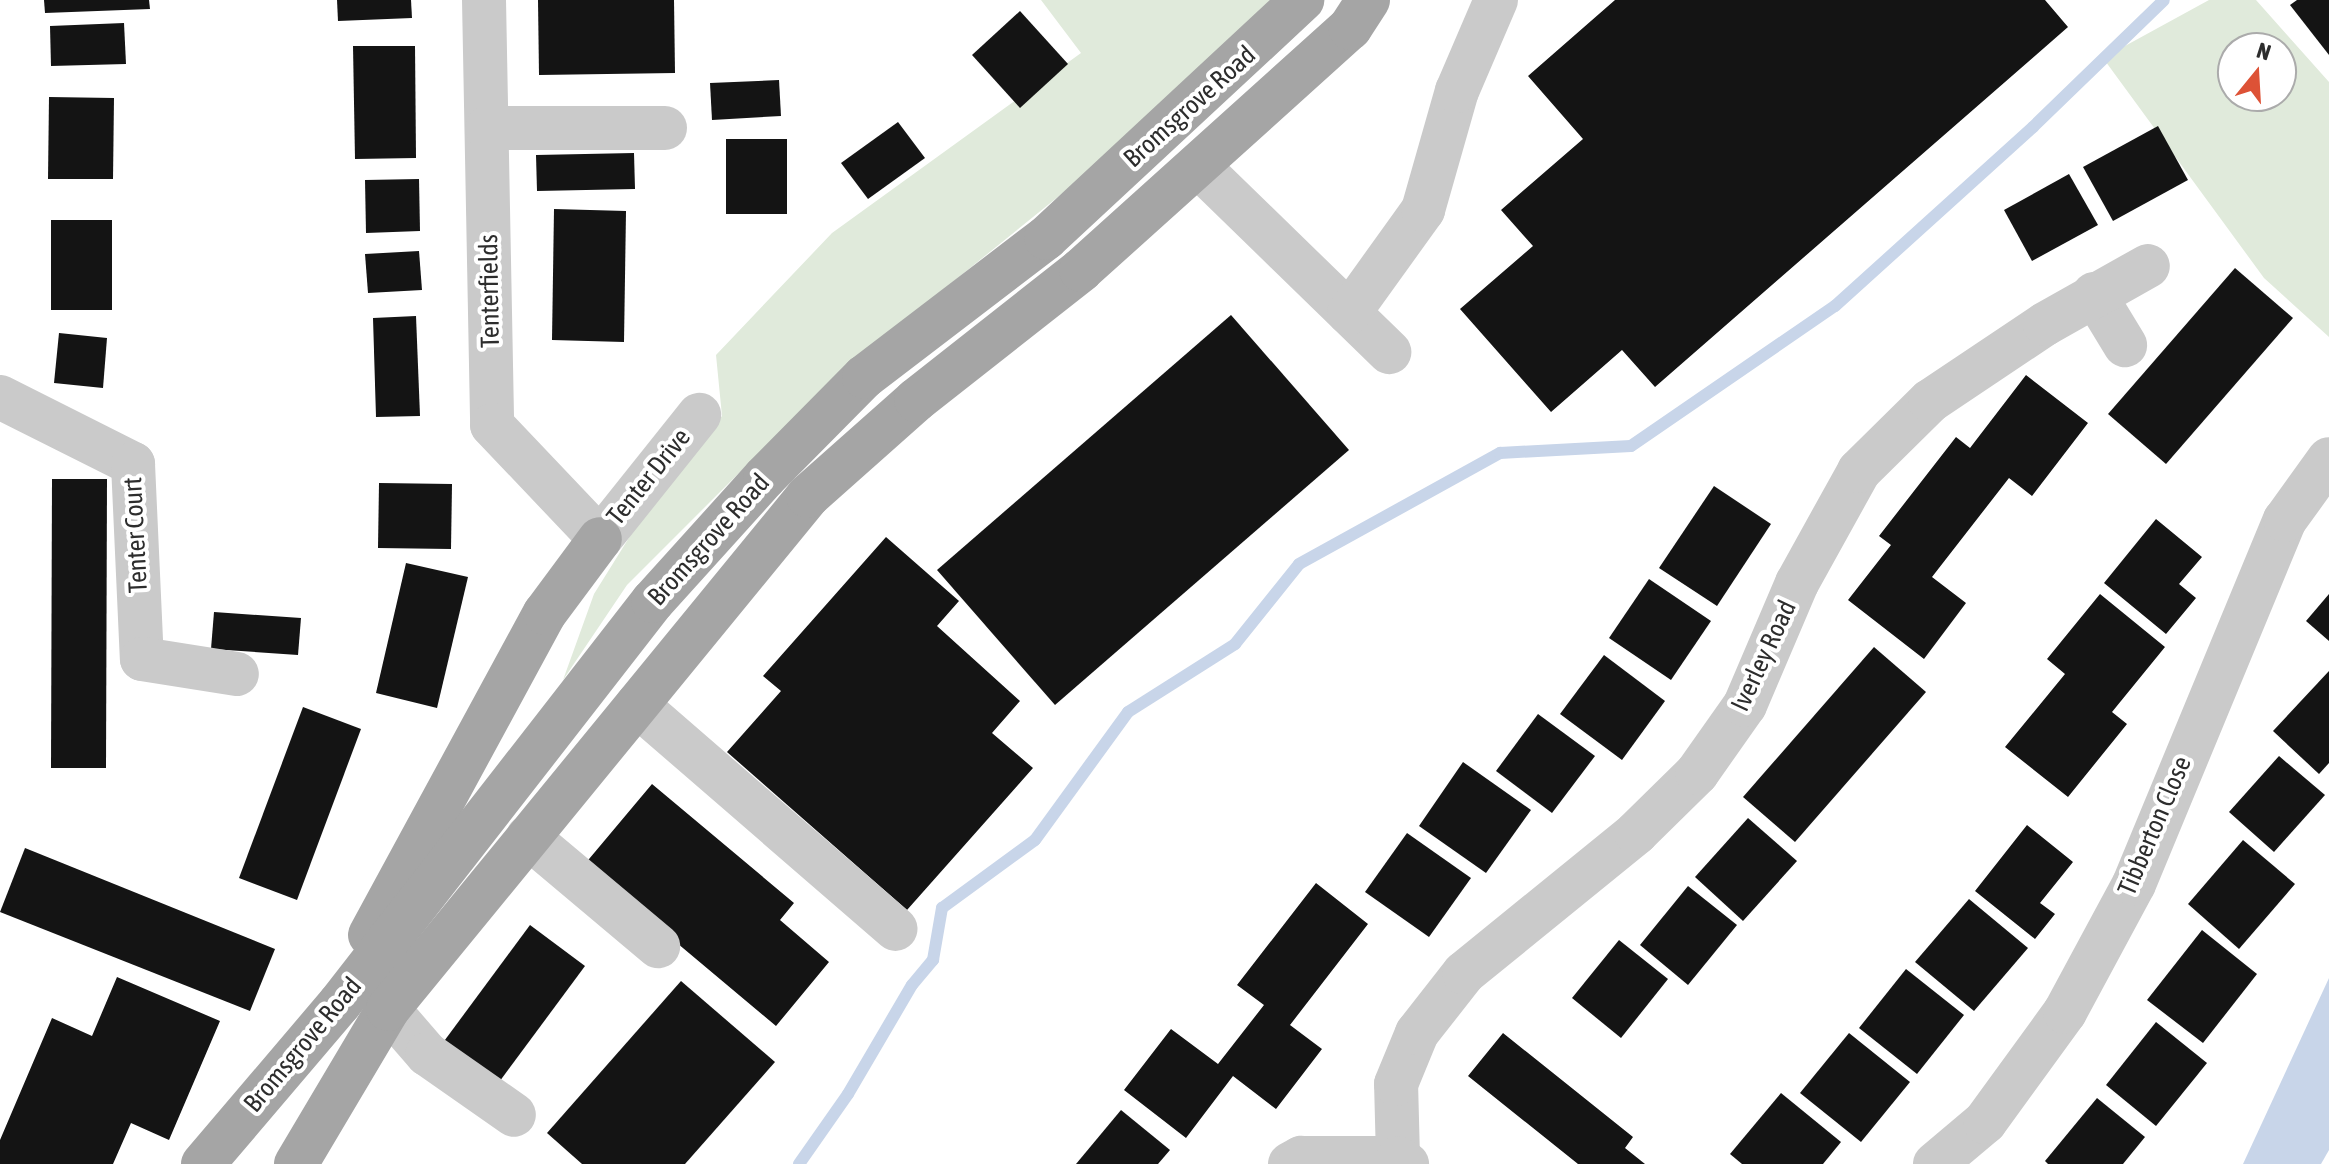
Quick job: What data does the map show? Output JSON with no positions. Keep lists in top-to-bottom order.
{
  "streets": {
    "main road": ["Bromsgrove Road"],
    "street": [
      "Tenterfields",
      "Tenter Drive",
      "Tenter Court",
      "Iverley Road",
      "Tibberton Close"
    ]
  },
  "crossings": [
    ["Tenterfields", "Tenter Drive"]
  ],
  "north": "top"
}
